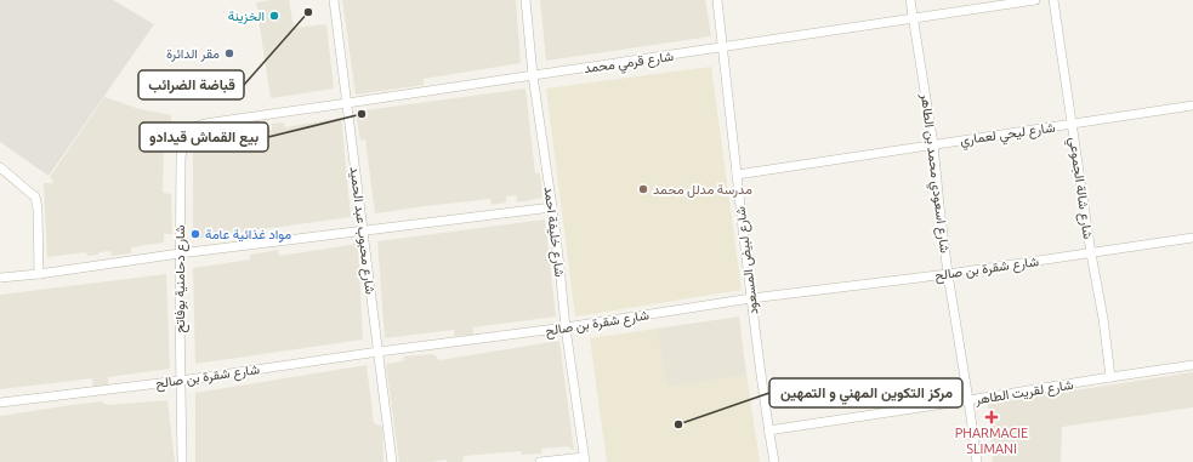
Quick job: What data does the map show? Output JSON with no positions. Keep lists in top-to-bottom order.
{
  "streets": {
    "street": [
      "شارع قرمي محمد",
      "شارع ليحي لعماري",
      "شارع اسعودي محمد بن الطاهر",
      "شارع شالة الجموعي",
      "شارع محبوب عبد الحميد",
      "شارع خليفة احمد",
      "شارع لبيض المسعود",
      "شارع شقرة بن صالح",
      "شارع دحامنية بوفاتح",
      "شارع لقريت الطاهر"
    ]
  },
  "crossings": [
    ["شارع قرمي محمد", "شارع اسعودي محمد بن الطاهر"],
    ["شارع قرمي محمد", "شارع محبوب عبد الحميد"],
    ["شارع قرمي محمد", "شارع خليفة احمد"],
    ["شارع قرمي محمد", "شارع لبيض المسعود"],
    ["شارع قرمي محمد", "شارع دحامنية بوفاتح"],
    ["شارع ليحي لعماري", "شارع اسعودي محمد بن الطاهر"],
    ["شارع ليحي لعماري", "شارع شالة الجموعي"],
    ["شارع ليحي لعماري", "شارع لبيض المسعود"],
    ["شارع اسعودي محمد بن الطاهر", "شارع شقرة بن صالح"],
    ["شارع اسعودي محمد بن الطاهر", "شارع لقريت الطاهر"],
    ["شارع شالة الجموعي", "شارع شقرة بن صالح"],
    ["شارع شالة الجموعي", "شارع لقريت الطاهر"],
    ["شارع محبوب عبد الحميد", "شارع شقرة بن صالح"],
    ["شارع خليفة احمد", "شارع شقرة بن صالح"],
    ["شارع لبيض المسعود", "شارع شقرة بن صالح"],
    ["شارع لبيض المسعود", "شارع لقريت الطاهر"],
    ["شارع شقرة بن صالح", "شارع دحامنية بوفاتح"]
  ],
  "places": {
    "other": [
      "قباضة الضرائب",
      "الخزينة",
      "مقر الدائرة",
      "بيع القماش قيدادو",
      "مدرسة مدلل محمد",
      "مواد غذائية عامة",
      "مركز التكوين المهني و التمهين"
    ],
    "health": ["PHARMACIE SLIMANI"]
  }
}
